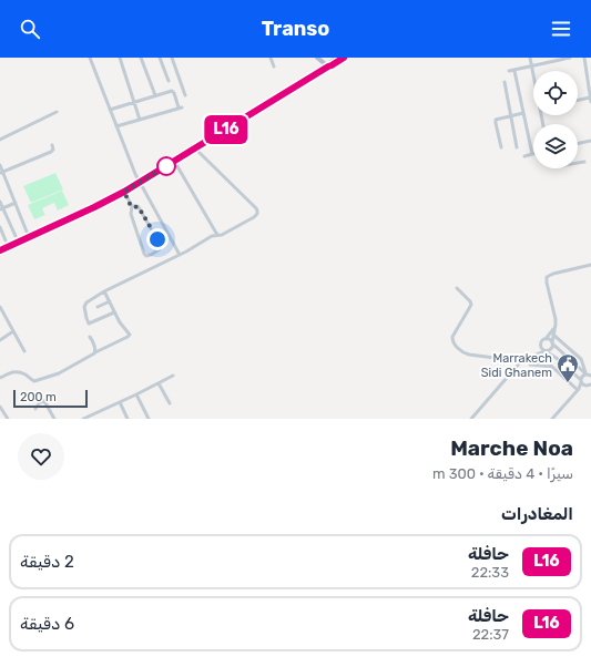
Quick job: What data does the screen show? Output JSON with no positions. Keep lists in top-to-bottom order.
{
  "places": {
    "public building": ["Marrakech Sidi Ghanem"]
  },
  "lines": ["bus line L16"],
  "scale_bar": "200 m",
  "page": {
    "header": "Transo",
    "on_map": "L16",
    "scale": "200 m",
    "heading": [
      ["Marche Noa", "سيرًا · 4 دقيقة · 300 m"],
      "المغادرات"
    ],
    "list": [
      {
        "mark": "L16",
        "name": "حافلة",
        "note": "22:33",
        "value": "2 دقيقة"
      },
      {
        "mark": "L16",
        "name": "حافلة",
        "note": "22:37",
        "value": "6 دقيقة"
      }
    ]
  }
}
